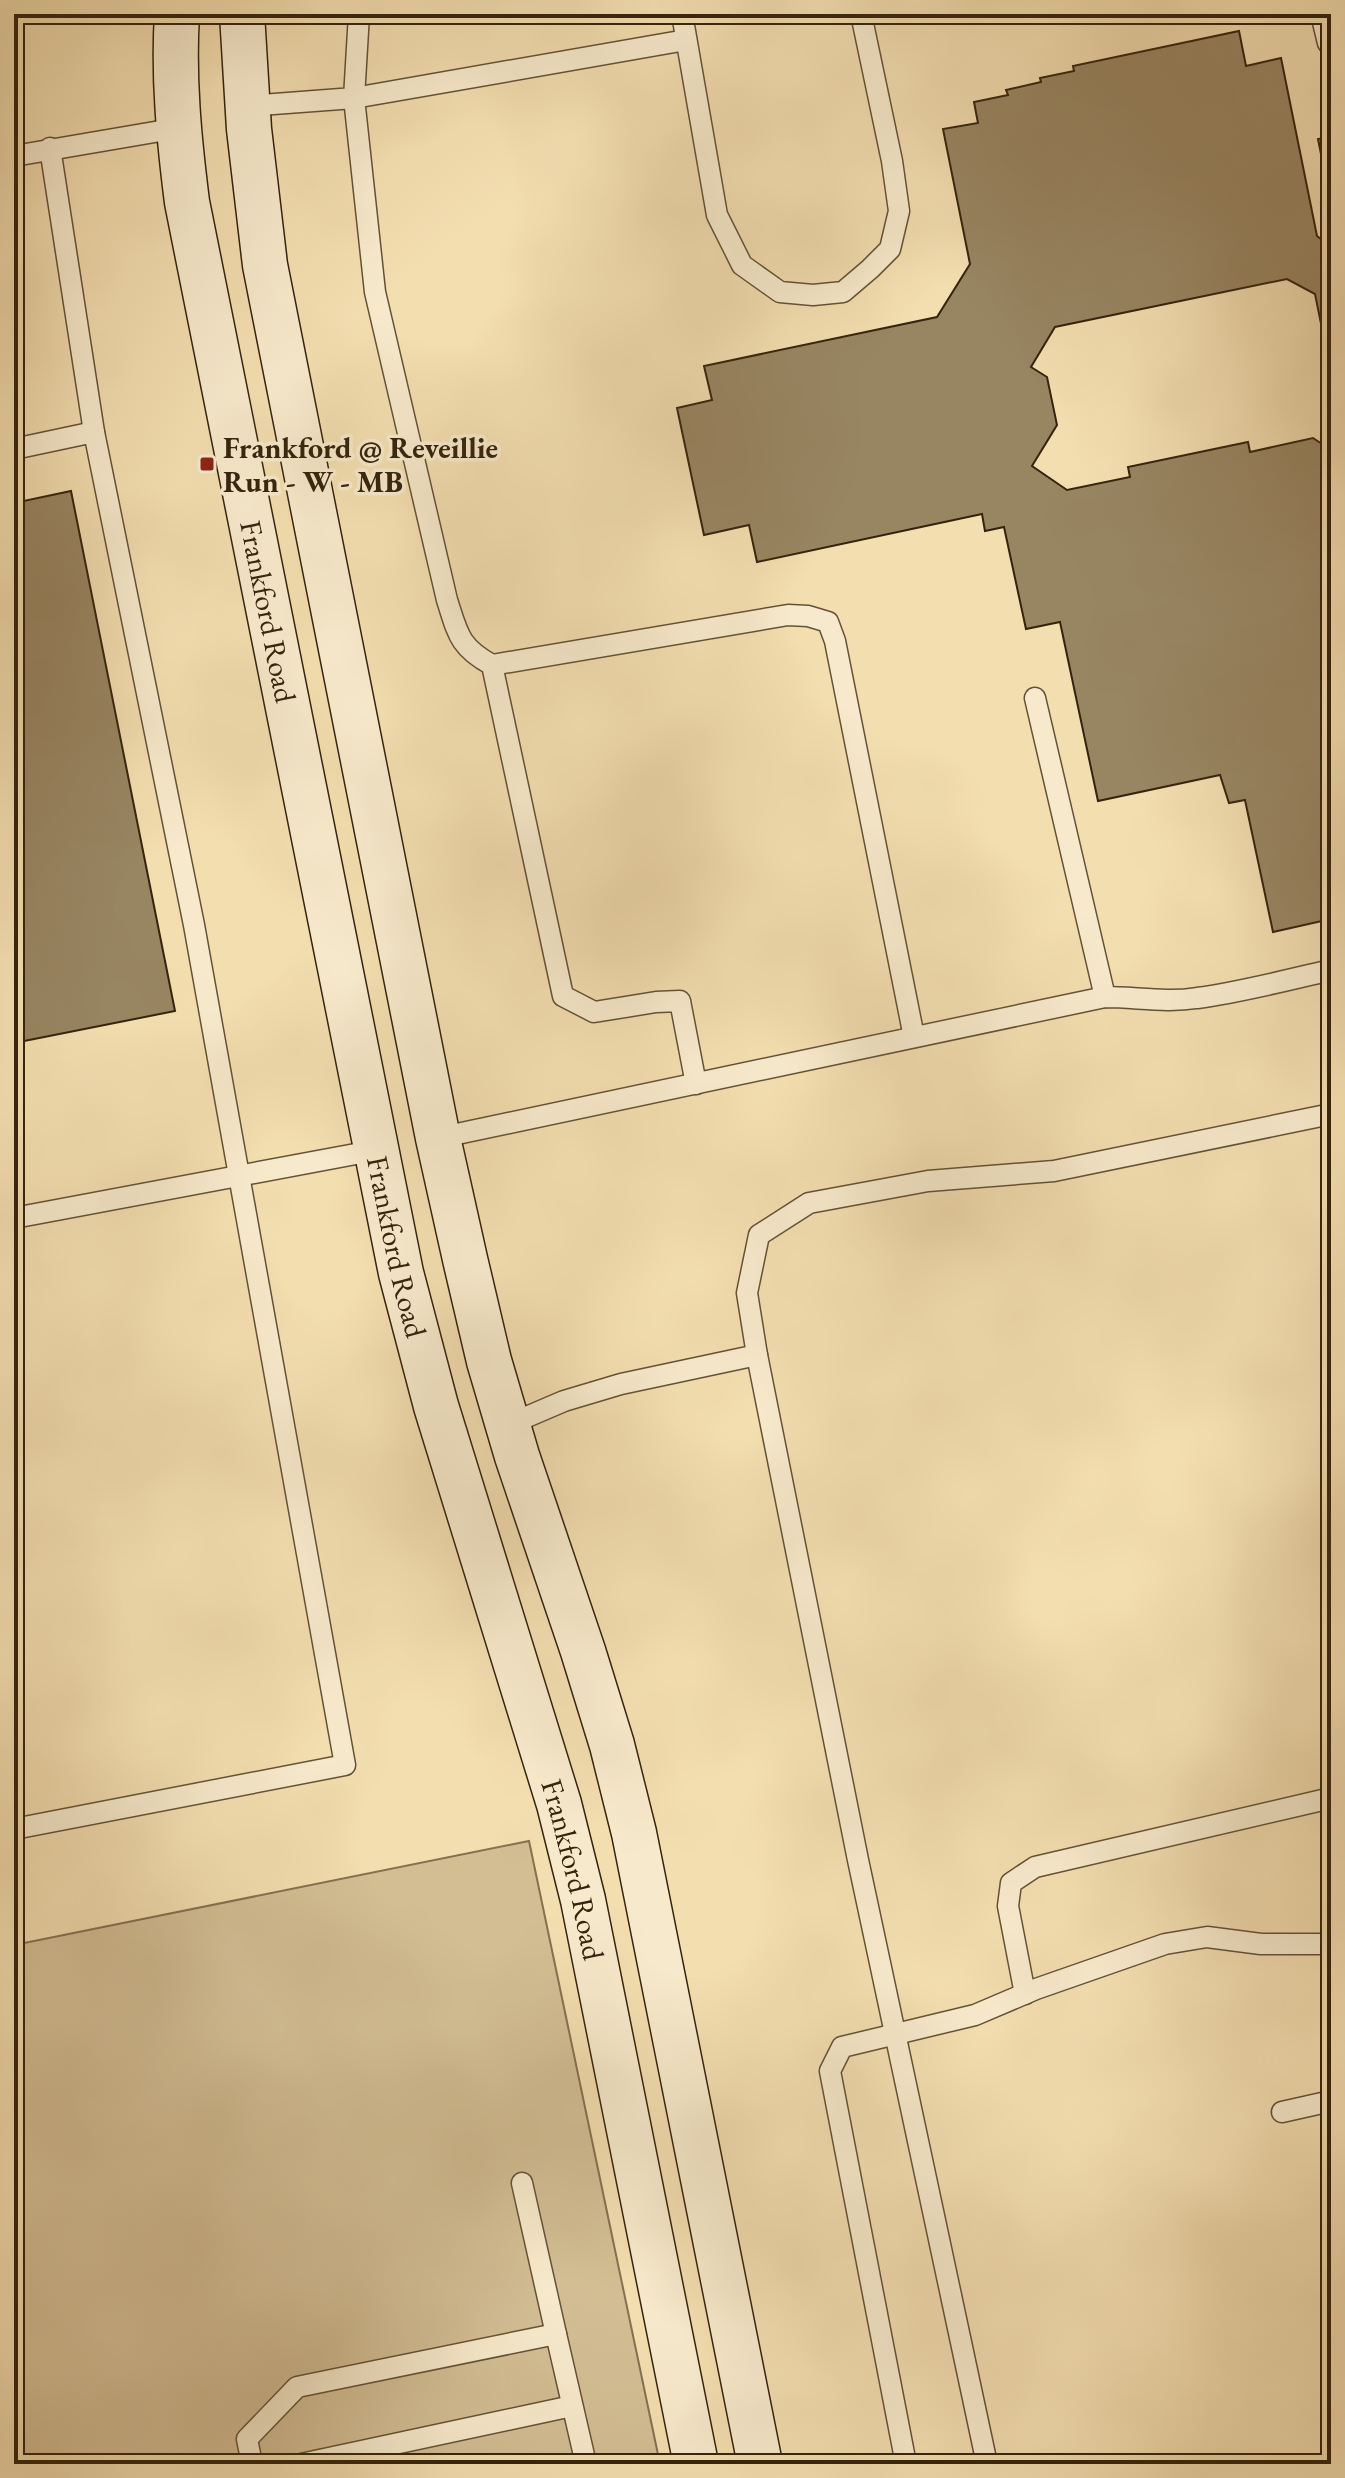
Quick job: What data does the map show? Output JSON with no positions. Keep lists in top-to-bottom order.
{
  "streets": {
    "main road": ["Frankford Road"]
  },
  "places": {
    "transit": ["Frankford @ Reveillie Run - W - MB"]
  }
}
